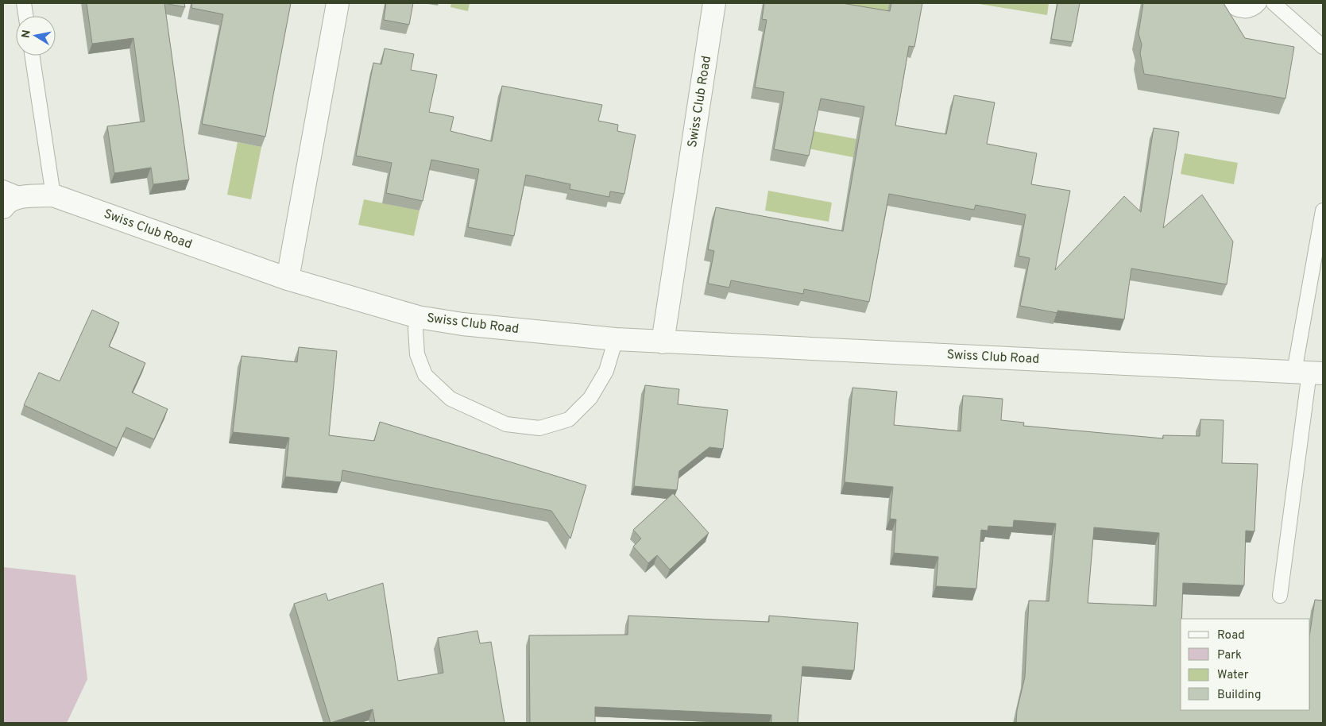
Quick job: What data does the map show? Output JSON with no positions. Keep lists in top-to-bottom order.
{
  "streets": {
    "street": ["Swiss Club Road"]
  },
  "legend": [
    "Road",
    "Park",
    "Water",
    "Building"
  ],
  "north": "left"
}
